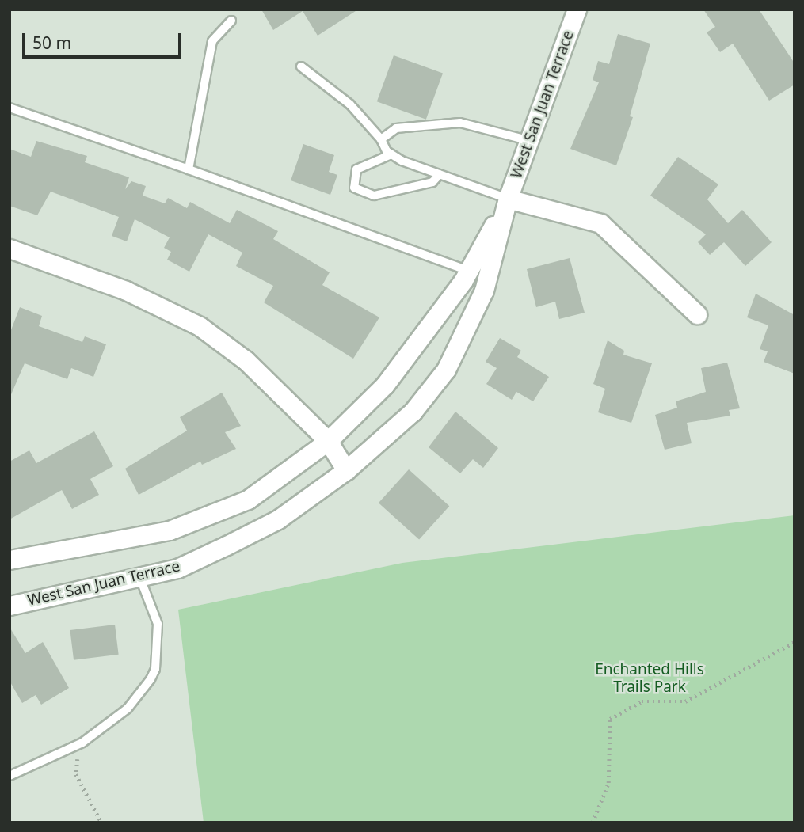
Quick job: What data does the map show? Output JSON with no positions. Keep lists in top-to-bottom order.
{
  "streets": {
    "street": ["West San Juan Terrace"]
  },
  "parks": ["Enchanted Hills Trails Park"],
  "scale_bar": "50 m"
}
